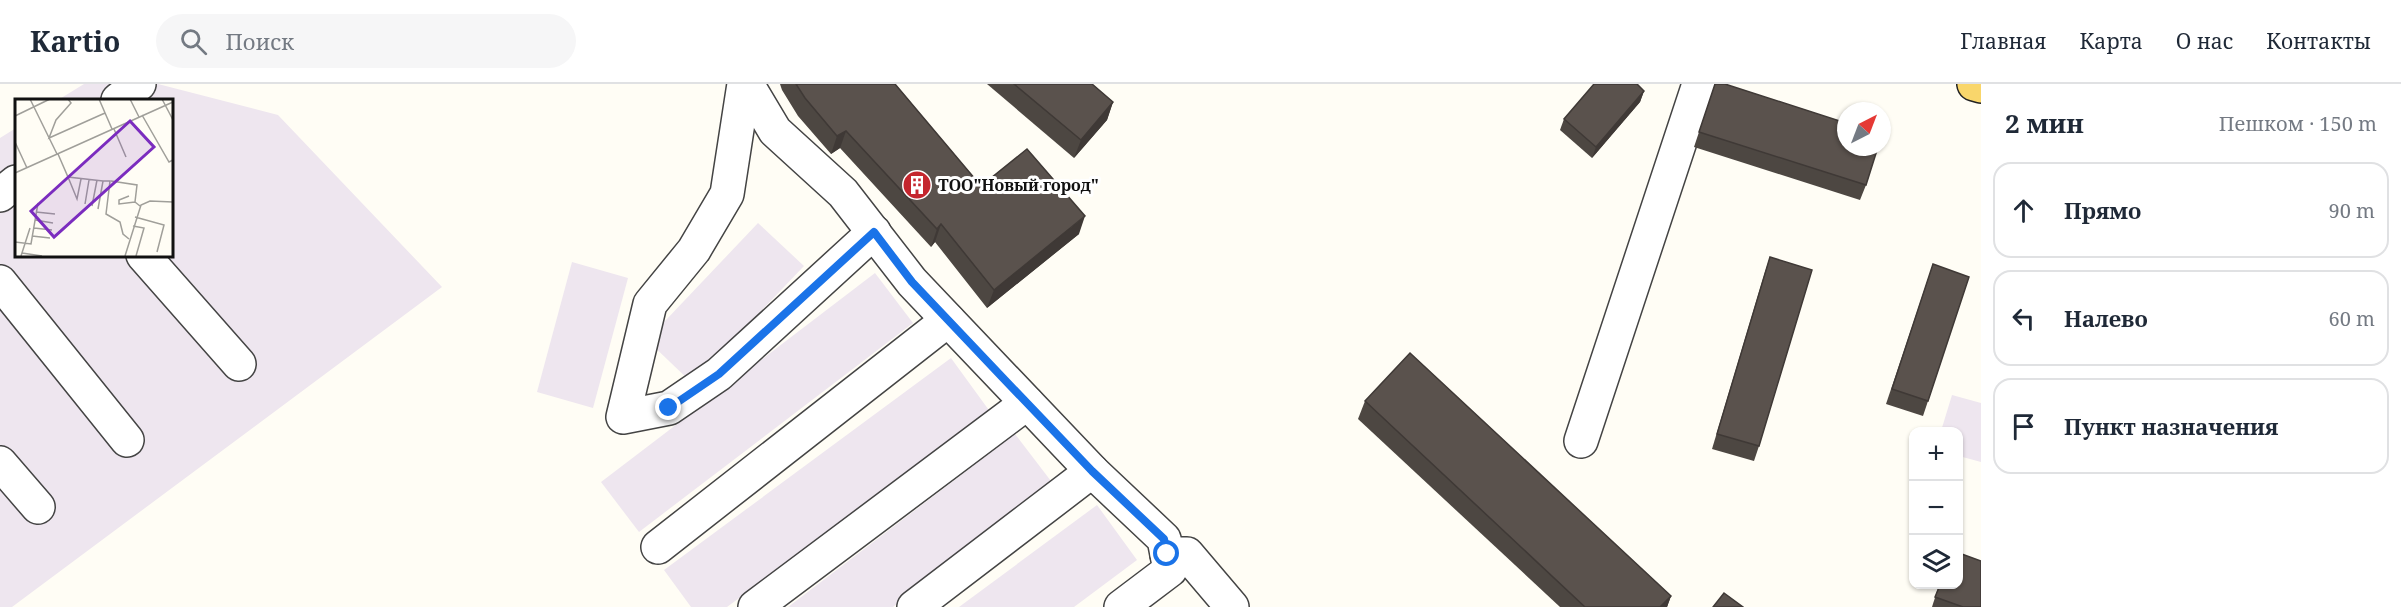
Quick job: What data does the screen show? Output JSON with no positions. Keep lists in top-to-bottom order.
{
  "places": {
    "building": ["ТОО\"Новый город\""]
  },
  "north": "top right",
  "page": {
    "header": "Kartio",
    "search": "Поиск",
    "nav": [
      "Главная",
      "Карта",
      "О нас",
      "Контакты"
    ],
    "heading": ["2 мин", "Пешком · 150 m"],
    "list": [
      ["Прямо", "90 m"],
      ["Налево", "60 m"],
      "Пункт назначения"
    ],
    "map_buttons": ["+", "−"]
  }
}
